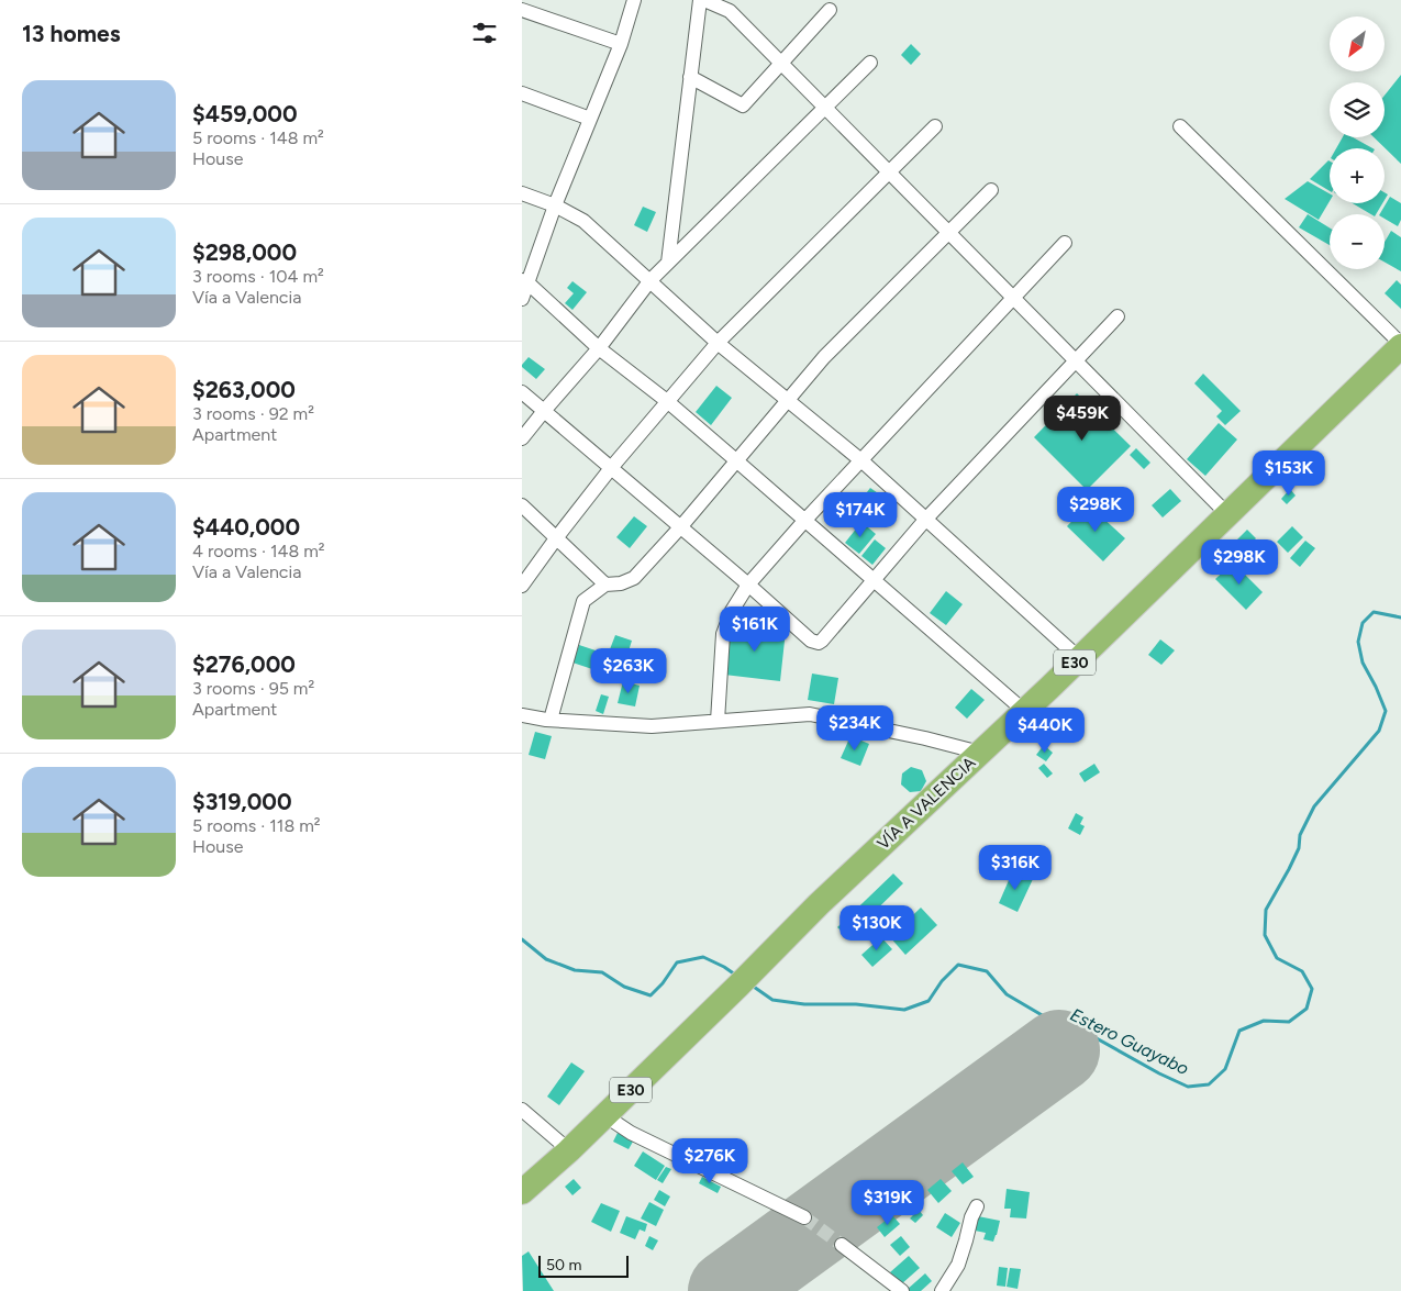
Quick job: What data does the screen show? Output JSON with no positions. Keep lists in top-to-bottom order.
{
  "streets": {
    "highway": ["E30", "VÍA A VALENCIA"]
  },
  "water": ["Estero Guayabo"],
  "scale_bar": "50 m",
  "north": "bottom left",
  "page": {
    "heading": "13 homes",
    "map_buttons": ["+", "−"],
    "list": [
      {
        "name": "$459,000",
        "note": "5 rooms · 148 m² · House"
      },
      {
        "name": "$298,000",
        "note": "3 rooms · 104 m² · Vía a Valencia"
      },
      {
        "name": "$263,000",
        "note": "3 rooms · 92 m² · Apartment"
      },
      {
        "name": "$440,000",
        "note": "4 rooms · 148 m² · Vía a Valencia"
      },
      {
        "name": "$276,000",
        "note": "3 rooms · 95 m² · Apartment"
      },
      {
        "name": "$319,000",
        "note": "5 rooms · 118 m² · House"
      }
    ],
    "price": [
      "$459K",
      "$153K",
      "$298K",
      "$174K",
      "$298K",
      "$161K",
      "$263K",
      "$234K",
      "$440K",
      "$316K",
      "$130K",
      "$276K",
      "$319K"
    ],
    "scale": "50 m"
  }
}
